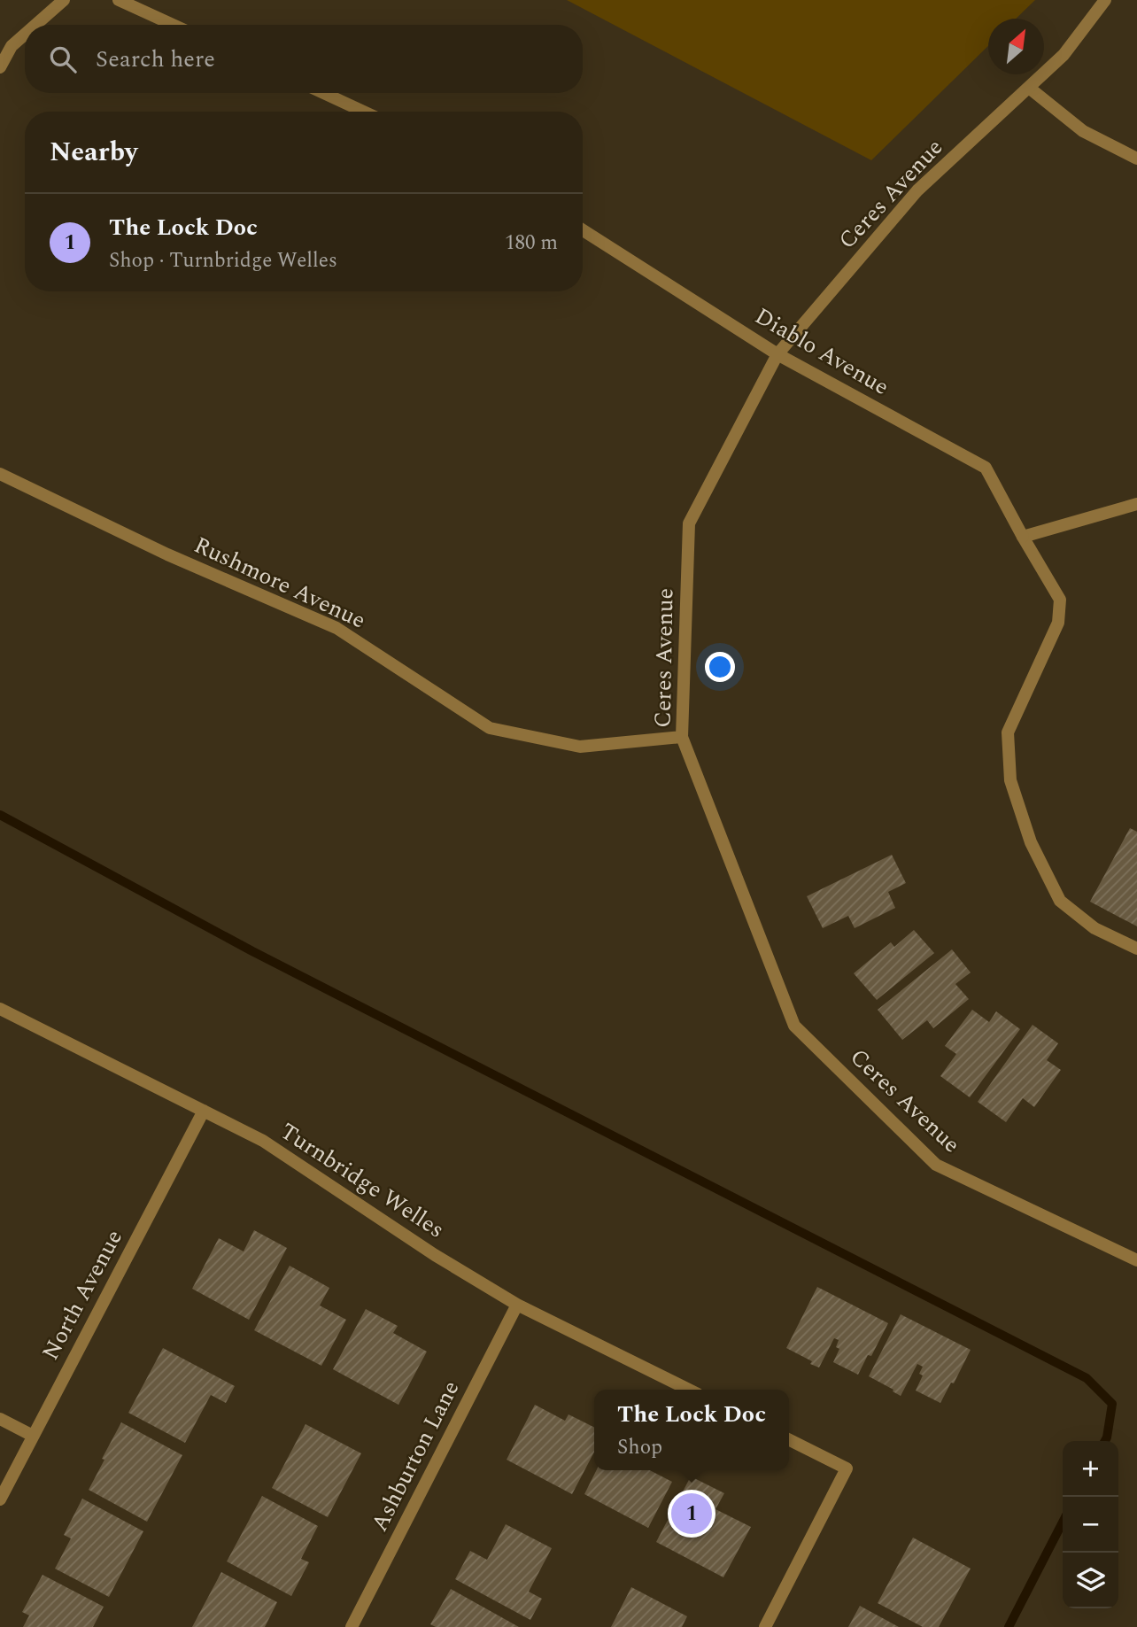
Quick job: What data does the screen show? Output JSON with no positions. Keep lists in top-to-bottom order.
{
  "streets": {
    "street": [
      "Ceres Avenue",
      "Diablo Avenue",
      "Rushmore Avenue",
      "Turnbridge Welles",
      "North Avenue",
      "Ashburton Lane"
    ]
  },
  "crossings": [
    ["Ceres Avenue", "Diablo Avenue"],
    ["Ceres Avenue", "Rushmore Avenue"],
    ["Turnbridge Welles", "North Avenue"],
    ["Turnbridge Welles", "Ashburton Lane"]
  ],
  "north": "top right",
  "page": {
    "search": "Search here",
    "heading": "Nearby",
    "list": [
      {
        "mark": "1",
        "name": "The Lock Doc",
        "note": "Shop · Turnbridge Welles",
        "value": "180 m"
      }
    ],
    "popup": ["The Lock Doc", "Shop"],
    "map_buttons": ["+", "−"],
    "pins": "1"
  }
}
